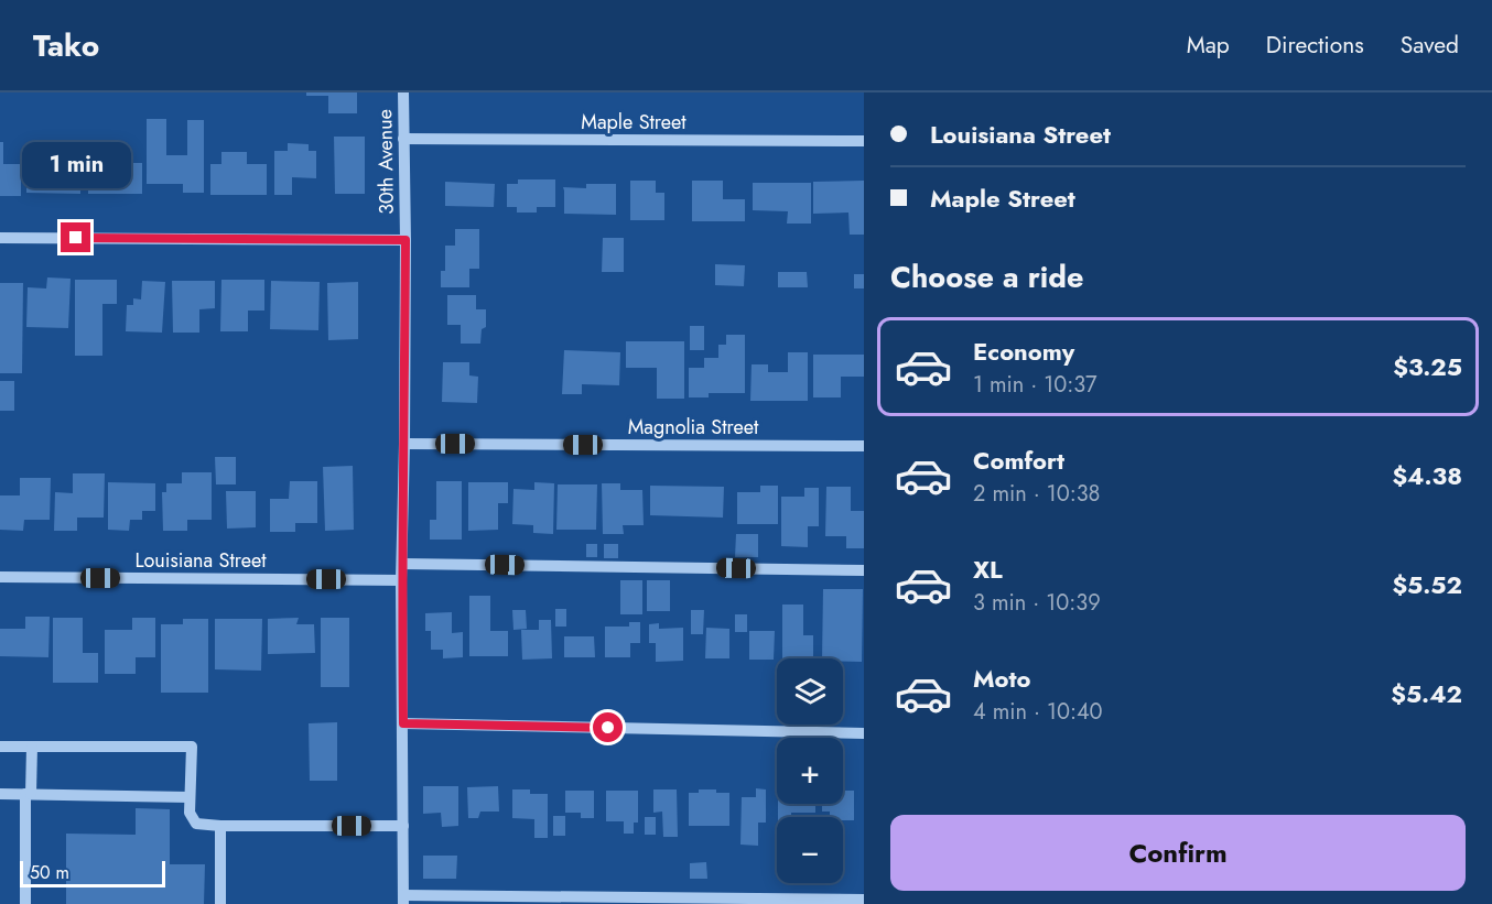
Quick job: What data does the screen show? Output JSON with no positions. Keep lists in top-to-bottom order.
{
  "streets": {
    "street": [
      "Maple Street",
      "30th Avenue",
      "Magnolia Street",
      "Louisiana Street"
    ]
  },
  "crossings": [
    ["Maple Street", "30th Avenue"],
    ["30th Avenue", "Magnolia Street"],
    ["30th Avenue", "Louisiana Street"]
  ],
  "scale_bar": "50 m",
  "page": {
    "header": "Tako",
    "nav": ["Map", "Directions", "Saved"],
    "banner": ["Louisiana Street", "Maple Street"],
    "bubble": "1 min",
    "heading": "Choose a ride",
    "list": [
      {
        "name": "Economy",
        "note": "1 min · 10:37",
        "value": "$3.25"
      },
      {
        "name": "Comfort",
        "note": "2 min · 10:38",
        "value": "$4.38"
      },
      {
        "name": "XL",
        "note": "3 min · 10:39",
        "value": "$5.52"
      },
      {
        "name": "Moto",
        "note": "4 min · 10:40",
        "value": "$5.42"
      }
    ],
    "map_buttons": ["+", "−"],
    "buttons": "Confirm",
    "scale": "50 m"
  }
}
